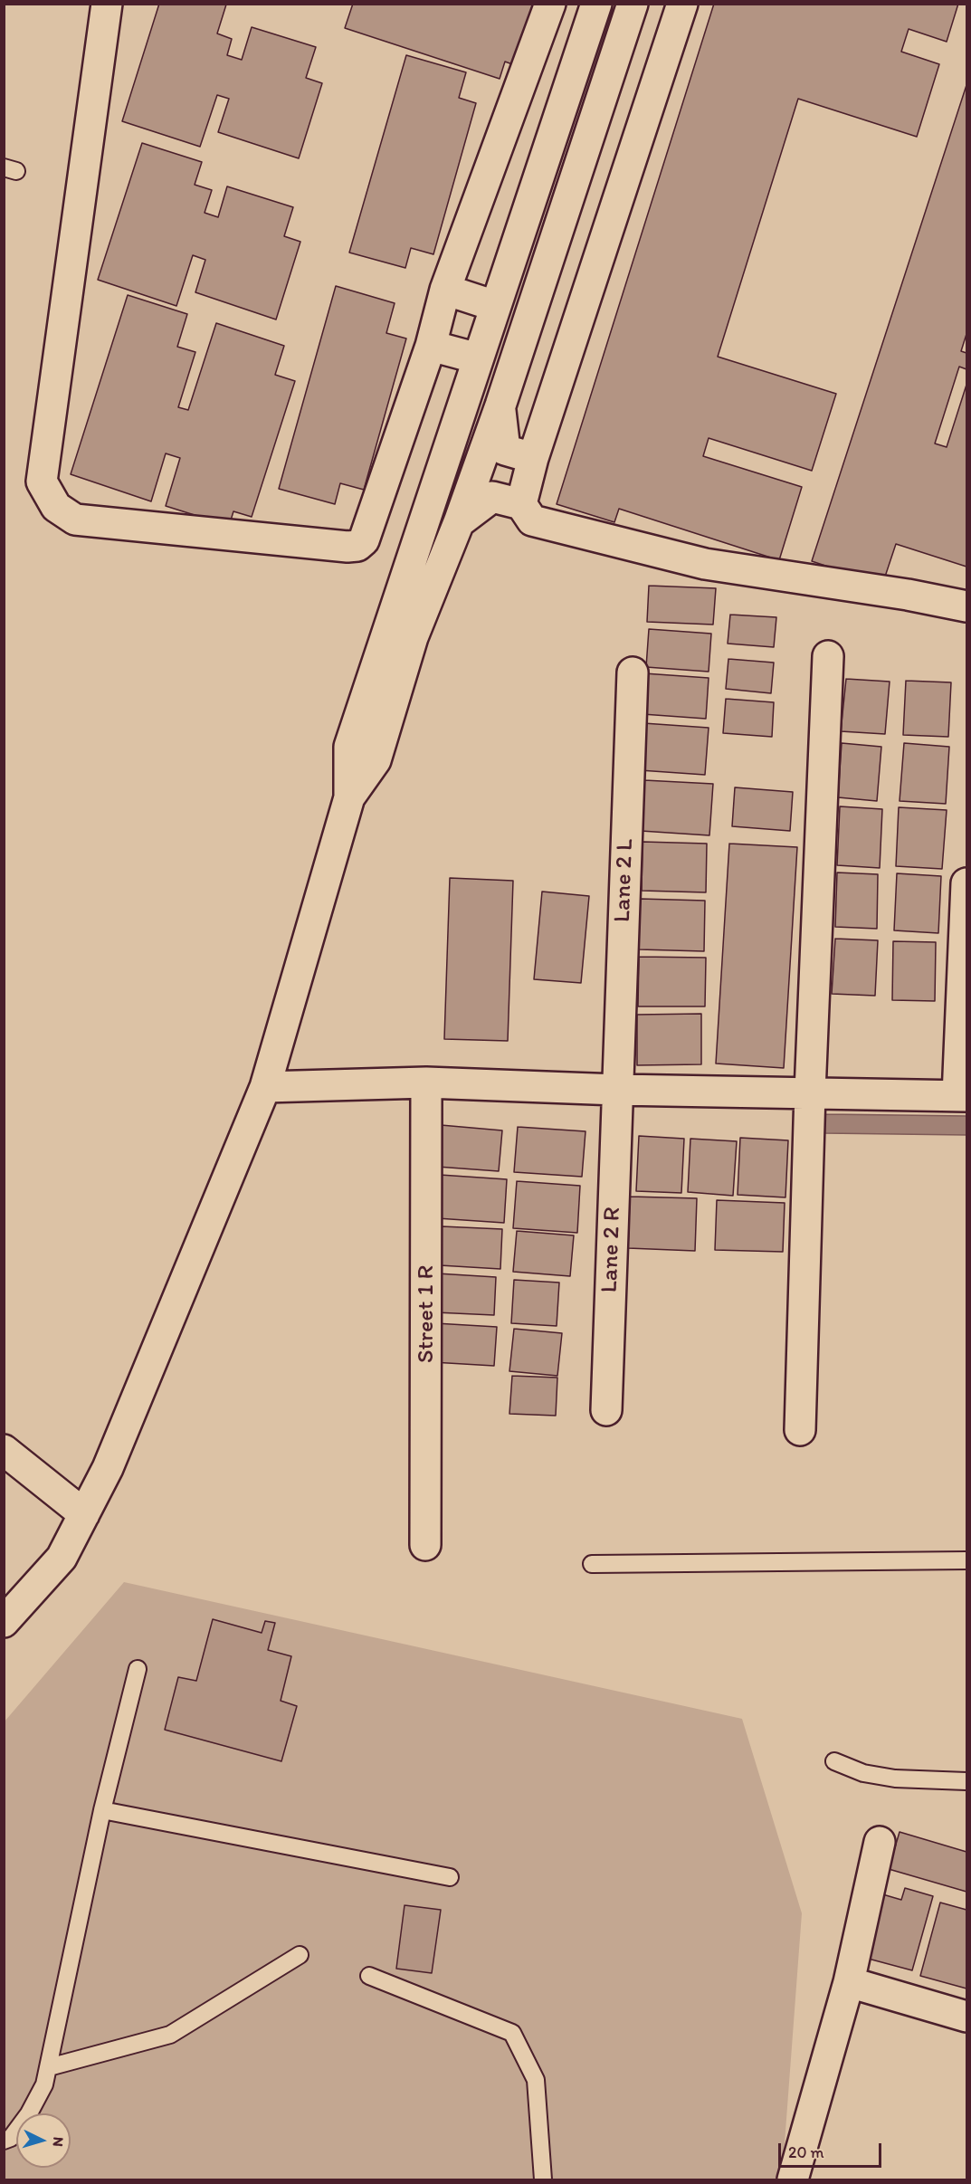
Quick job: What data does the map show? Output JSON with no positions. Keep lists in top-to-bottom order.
{
  "streets": {
    "street": ["Lane 2 L", "Lane 2 R", "Street 1 R"]
  },
  "crossings": [
    ["Lane 2 L", "Lane 2 R"]
  ],
  "scale_bar": "20 m",
  "north": "right"
}
